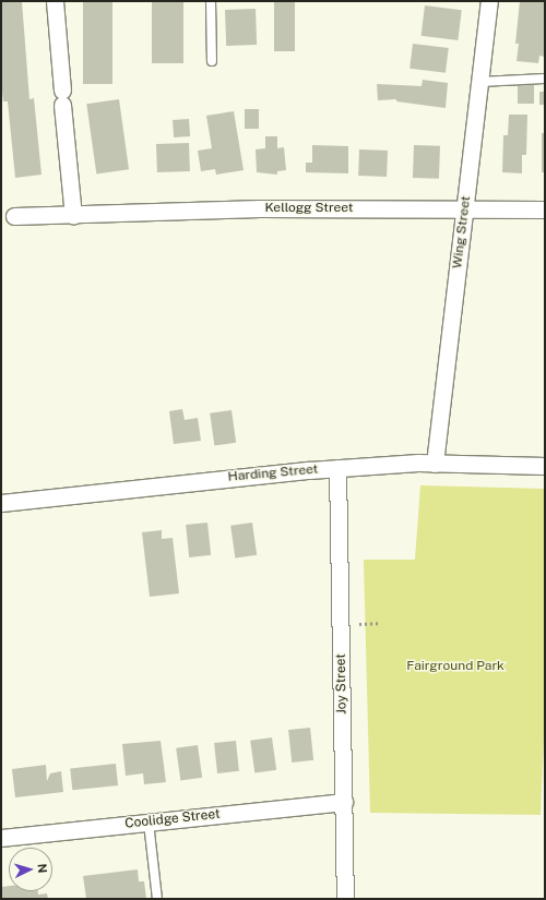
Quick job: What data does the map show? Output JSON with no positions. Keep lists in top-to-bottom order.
{
  "streets": {
    "street": [
      "Kellogg Street",
      "Wing Street",
      "Harding Street",
      "Joy Street",
      "Coolidge Street"
    ]
  },
  "crossings": [
    ["Kellogg Street", "Wing Street"],
    ["Wing Street", "Harding Street"],
    ["Harding Street", "Joy Street"],
    ["Joy Street", "Coolidge Street"]
  ],
  "parks": ["Fairground Park"],
  "north": "right"
}
